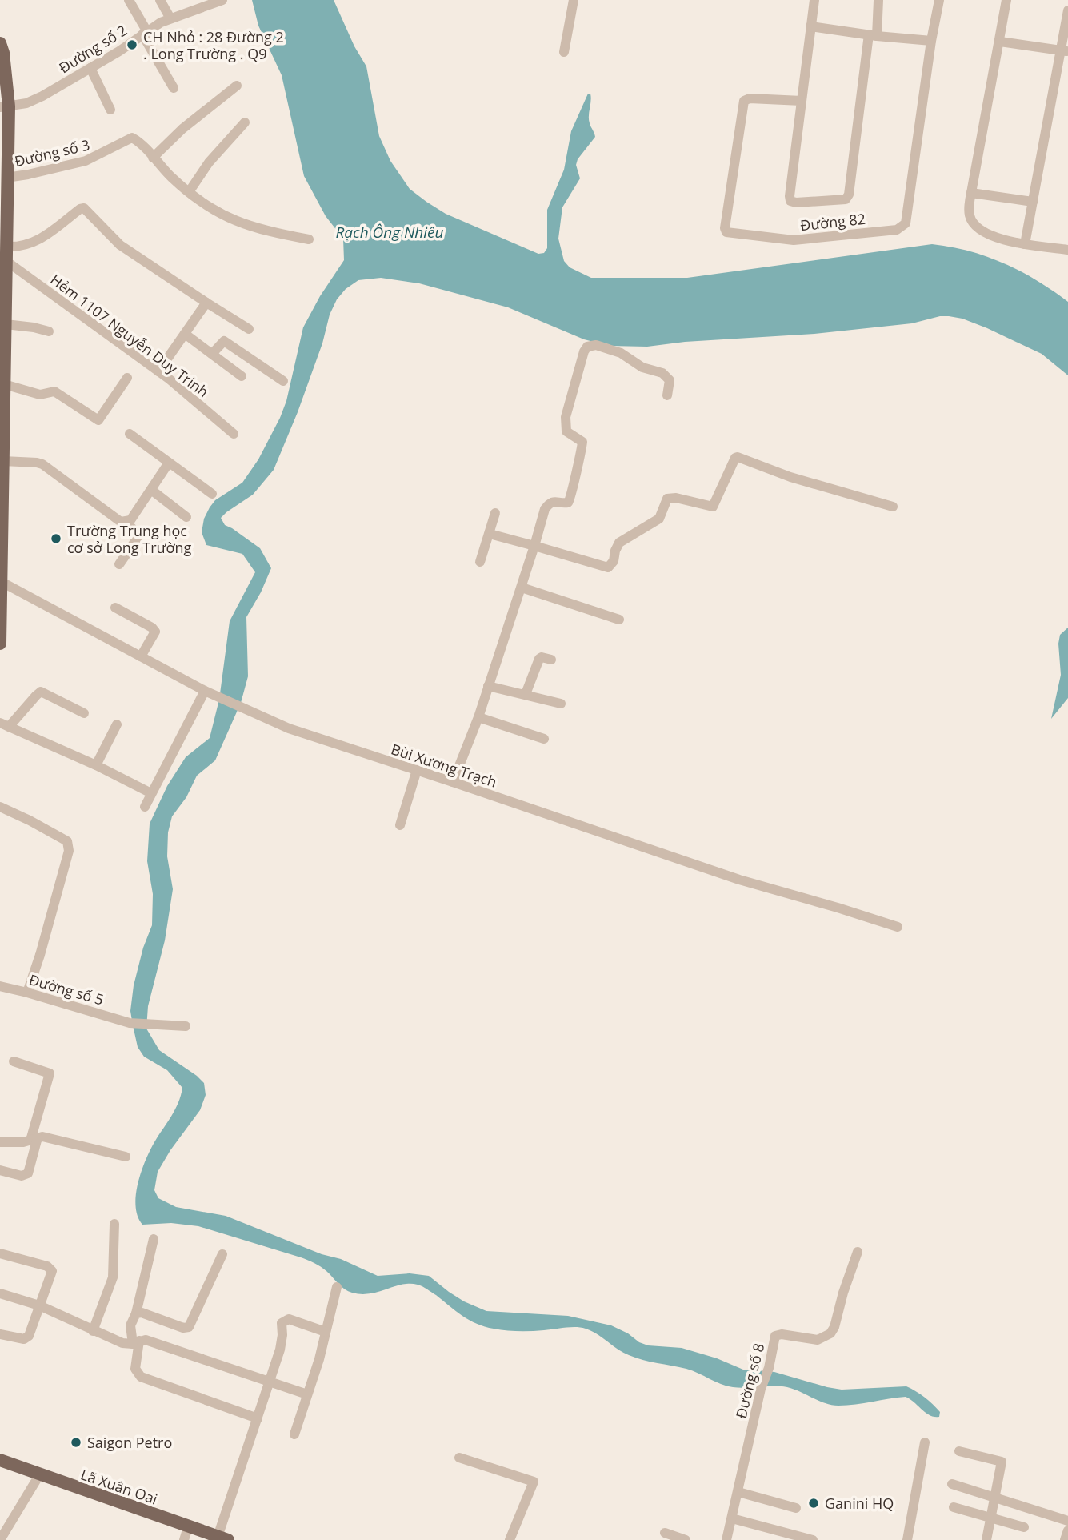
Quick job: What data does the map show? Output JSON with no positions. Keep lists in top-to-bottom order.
{
  "streets": {
    "main road": ["Lã Xuân Oai"],
    "street": [
      "Đường số 2",
      "Đường số 3",
      "Đường 82",
      "Hẻm 1107 Nguyễn Duy Trinh",
      "Bùi Xương Trạch",
      "Đường số 5",
      "Đường số 8"
    ]
  },
  "water": ["Rạch Ông Nhiêu"],
  "places": [
    "CH Nhỏ : 28 Đường 2 . Long Trường . Q9",
    "Trường Trung học cơ sở Long Trường",
    "Saigon Petro",
    "Ganini HQ"
  ]
}
